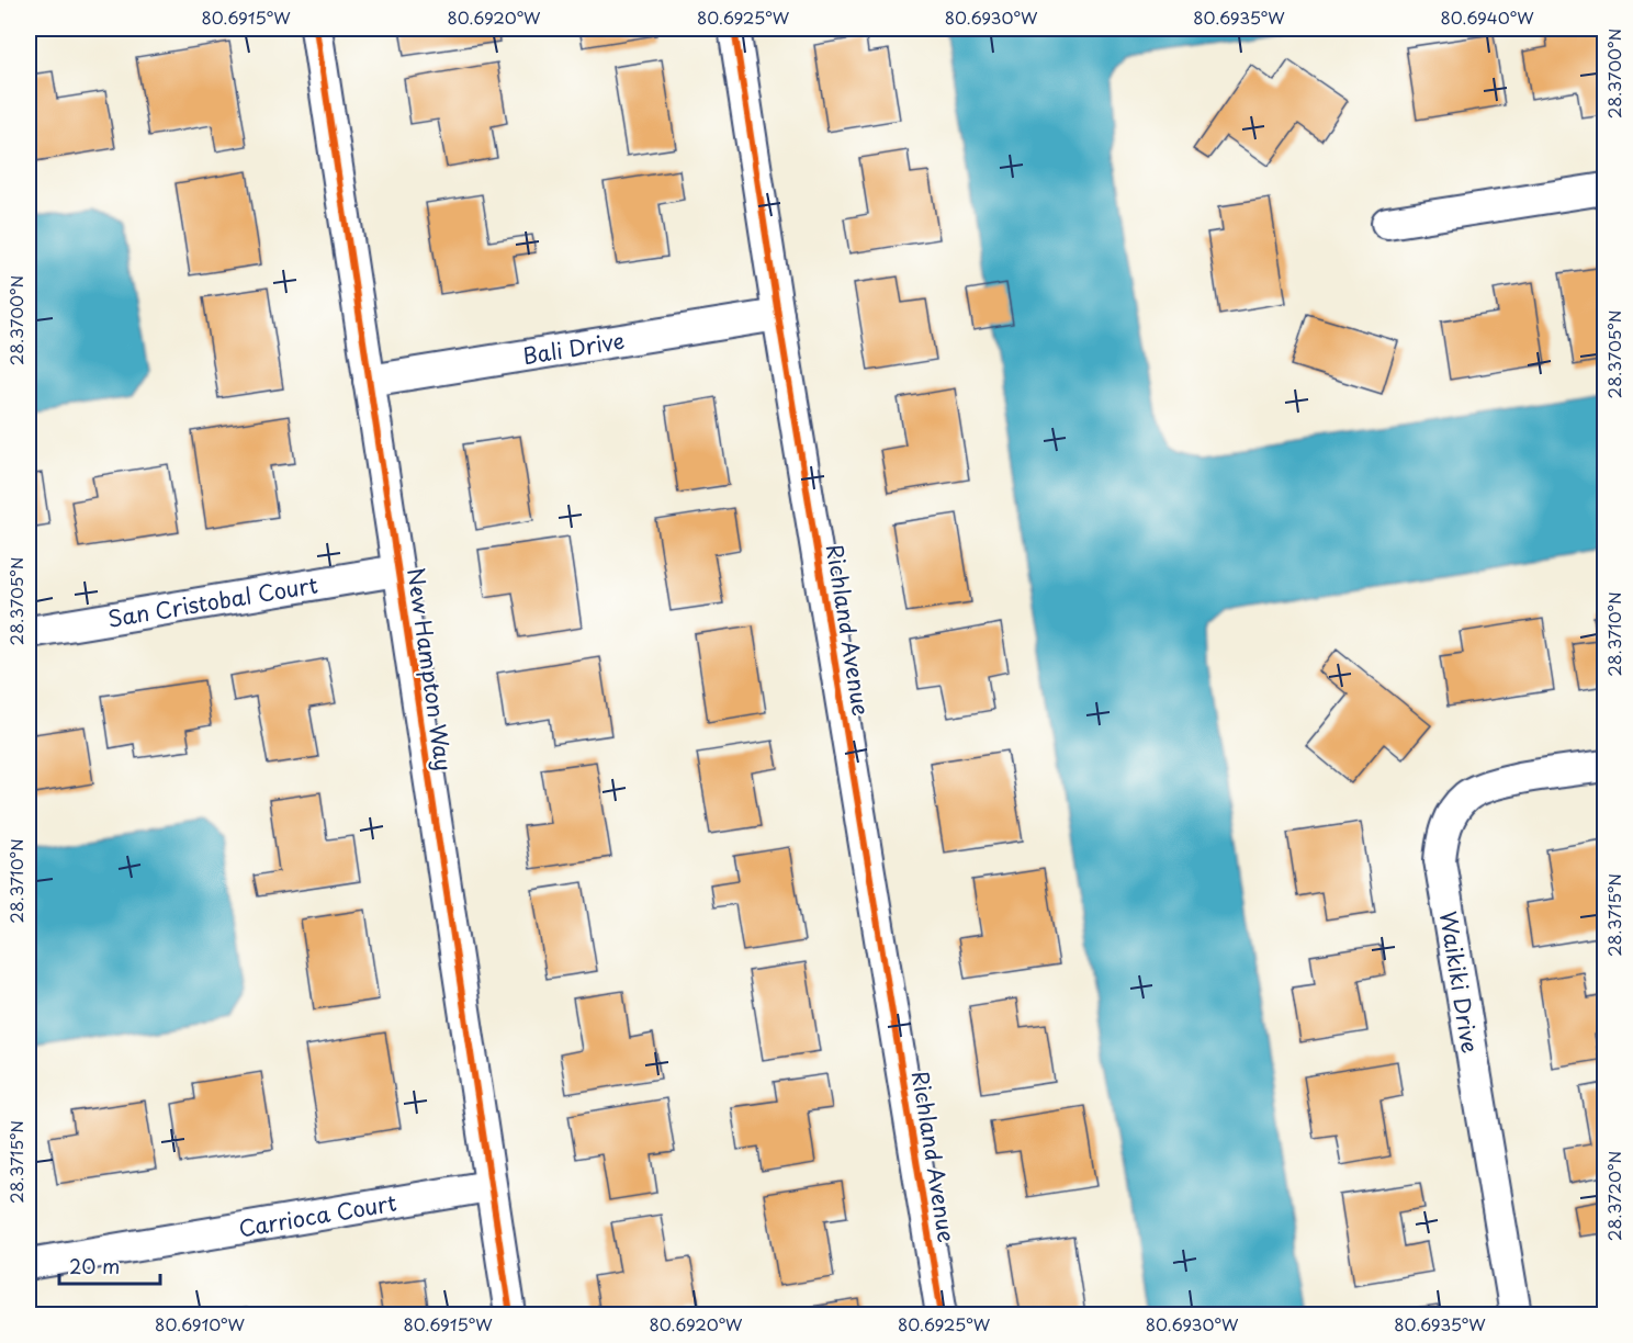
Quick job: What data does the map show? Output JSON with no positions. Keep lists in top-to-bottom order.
{
  "streets": {
    "street": [
      "Bali Drive",
      "San Cristobal Court",
      "Richland Avenue",
      "New Hampton Way",
      "Waikiki Drive",
      "Carrioca Court"
    ]
  },
  "crossings": [
    ["Bali Drive", "Richland Avenue"],
    ["Bali Drive", "New Hampton Way"],
    ["San Cristobal Court", "New Hampton Way"],
    ["New Hampton Way", "Carrioca Court"]
  ],
  "scale_bar": "20 m",
  "coordinates": [
    "80.6915°W",
    "80.6920°W",
    "80.6925°W",
    "80.6930°W",
    "80.6935°W",
    "80.6940°W",
    "28.3700°N",
    "28.3705°N",
    "28.3710°N",
    "28.3715°N",
    "28.3720°N",
    "80.6910°W"
  ]
}
